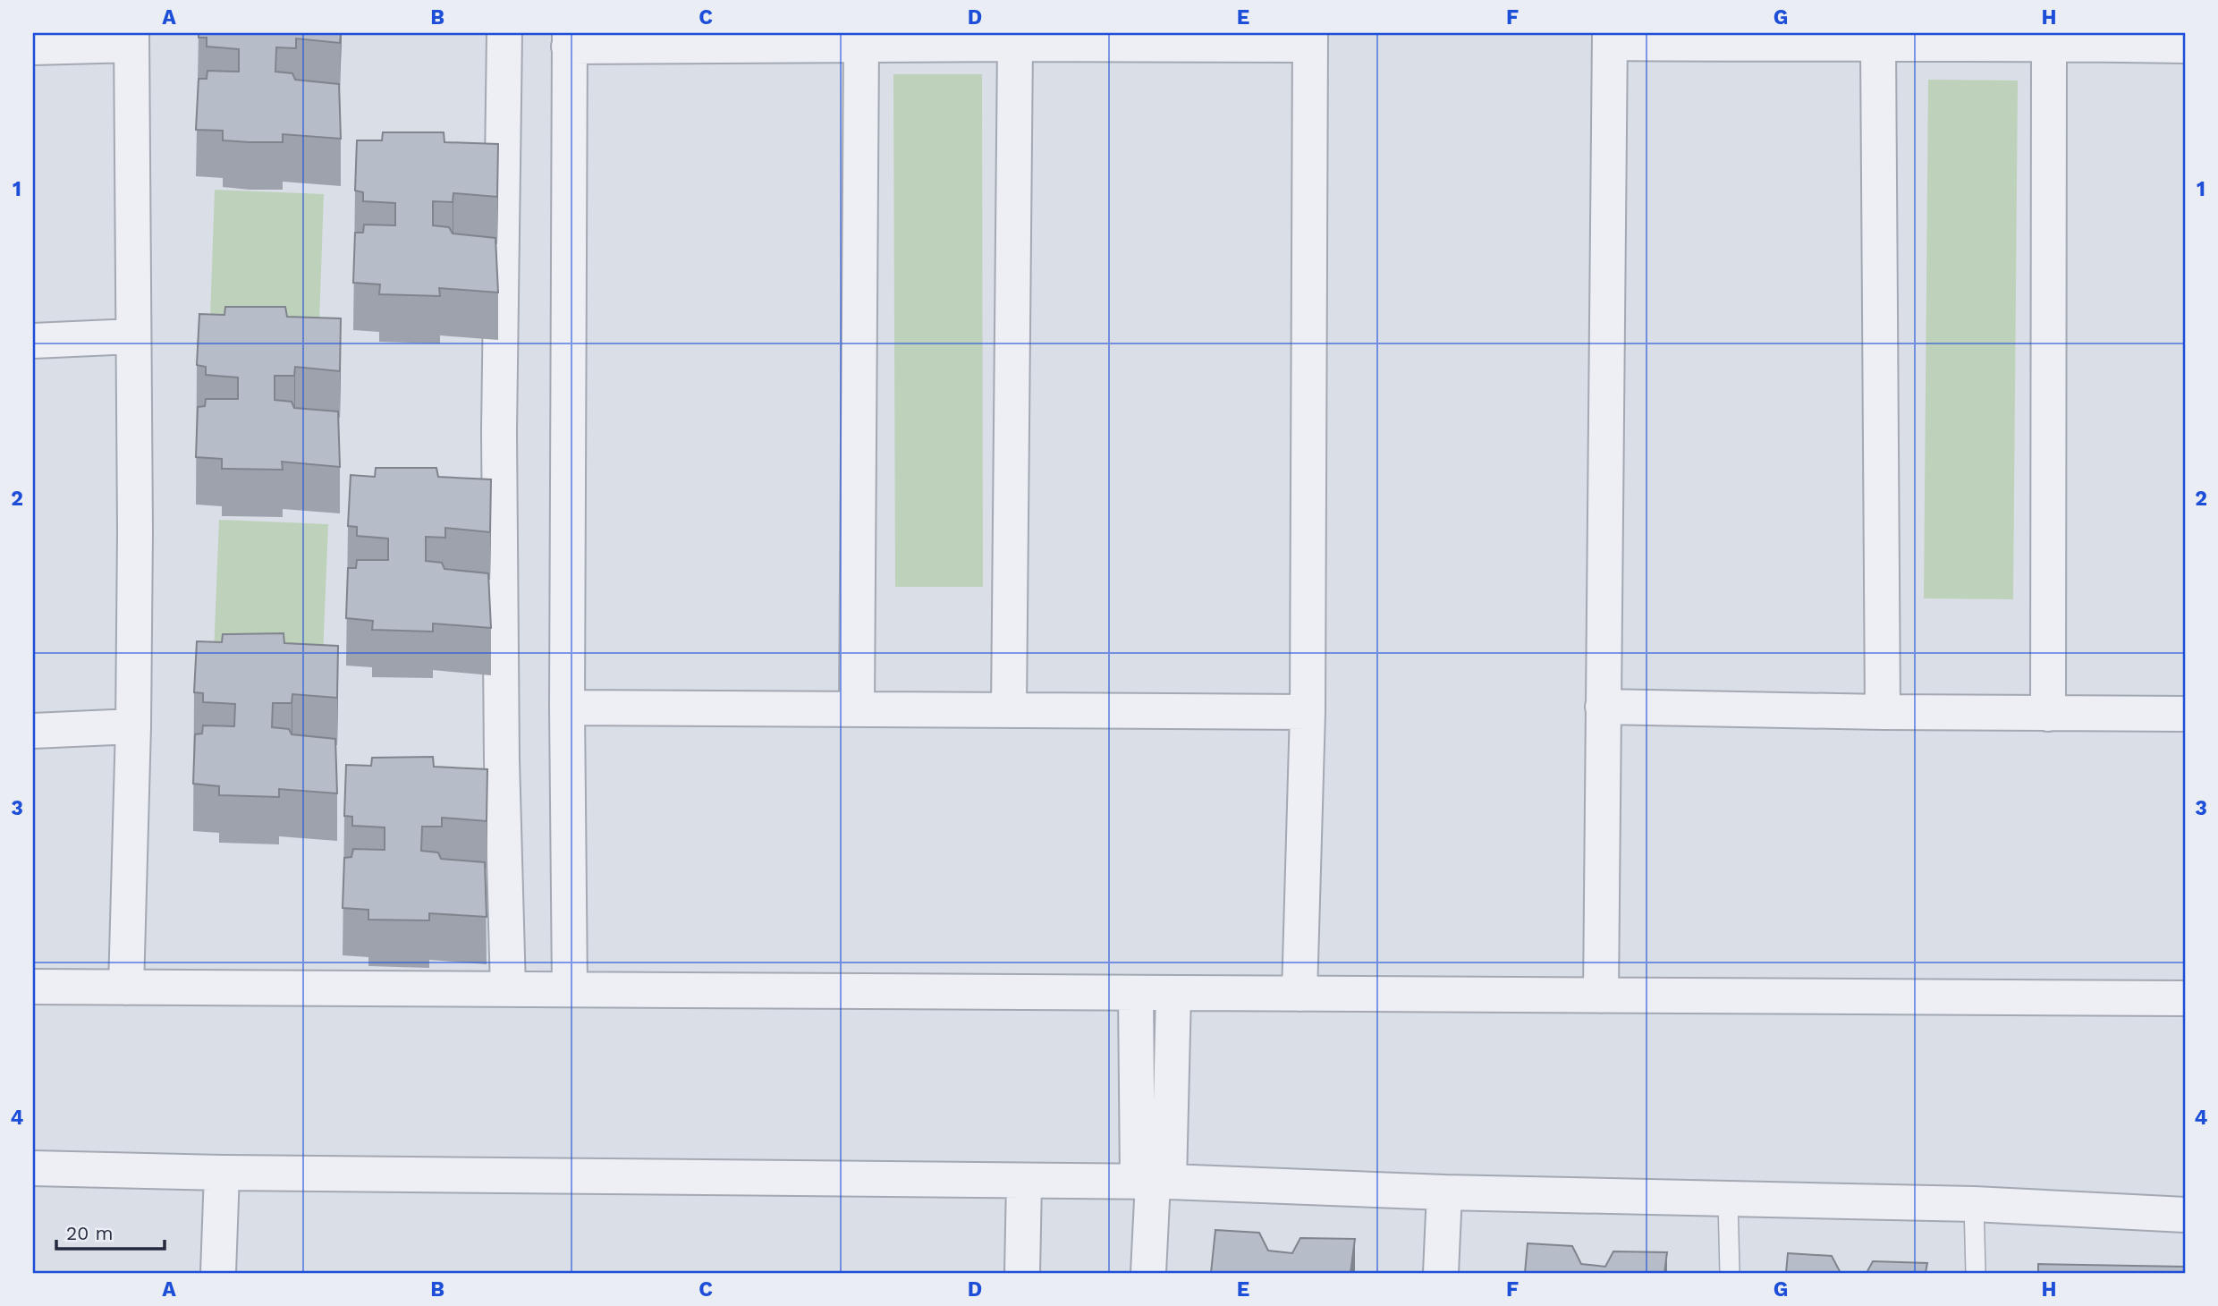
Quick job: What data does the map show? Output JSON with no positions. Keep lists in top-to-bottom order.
{
  "scale_bar": "20 m",
  "grid": {
    "columns": [
      "A",
      "B",
      "C",
      "D",
      "E",
      "F",
      "G",
      "H"
    ],
    "rows": [
      "1",
      "2",
      "3",
      "4"
    ]
  }
}
